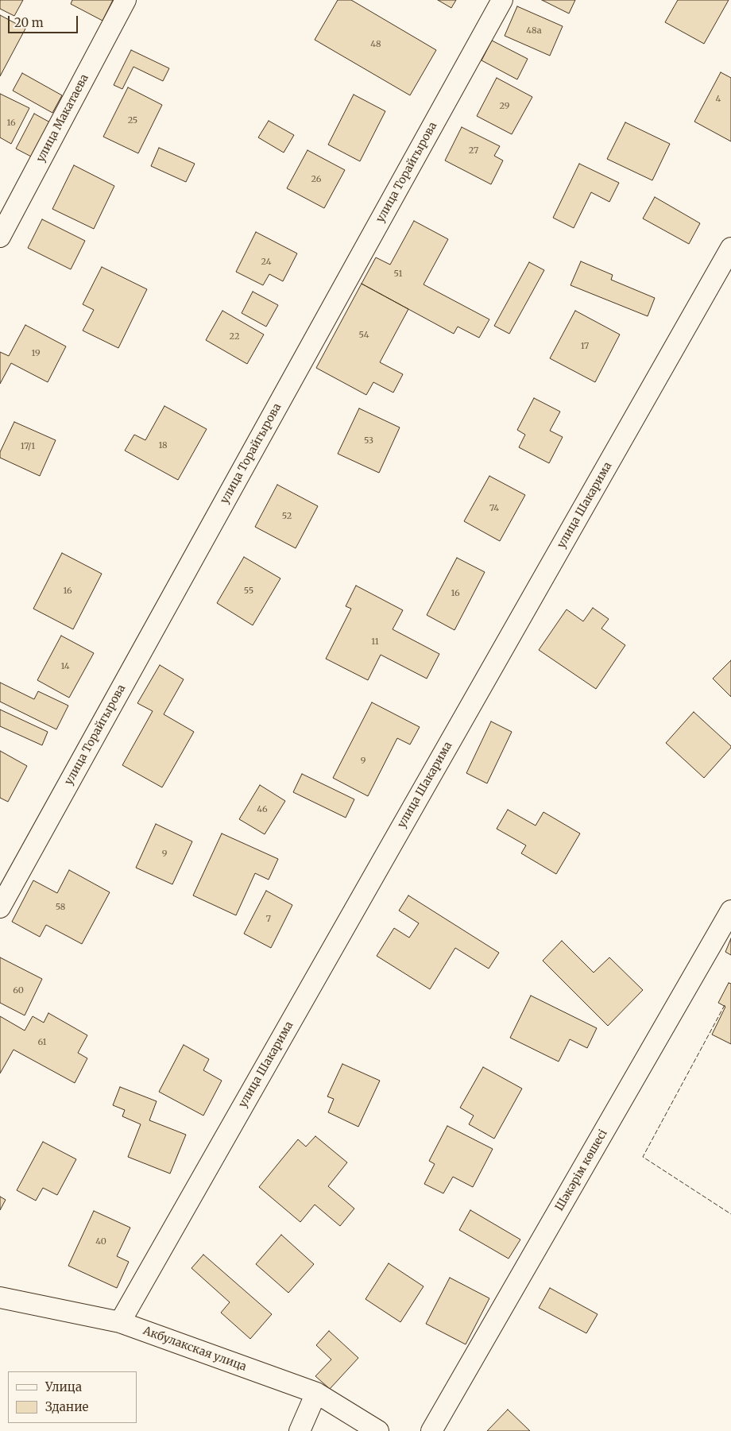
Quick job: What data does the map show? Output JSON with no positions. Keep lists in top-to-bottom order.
{
  "streets": {
    "street": [
      "улица Макатаева",
      "улица Торайгырова",
      "улица Шакарима",
      "Шәкәрім көшесі",
      "Акбулакская улица"
    ]
  },
  "crossings": [
    ["улица Шакарима", "Акбулакская улица"]
  ],
  "house_numbers": [
    "48а",
    "48",
    "4",
    "29",
    "25",
    "16",
    "27",
    "26",
    "24",
    "51",
    "54",
    "22",
    "17",
    "19",
    "53",
    "18",
    "17/1",
    "74",
    "52",
    "16",
    "55",
    "16",
    "11",
    "14",
    "9",
    "46",
    "9",
    "58",
    "7",
    "60",
    "61",
    "40"
  ],
  "legend": ["Улица", "Здание"],
  "scale_bar": "20 m"
}
